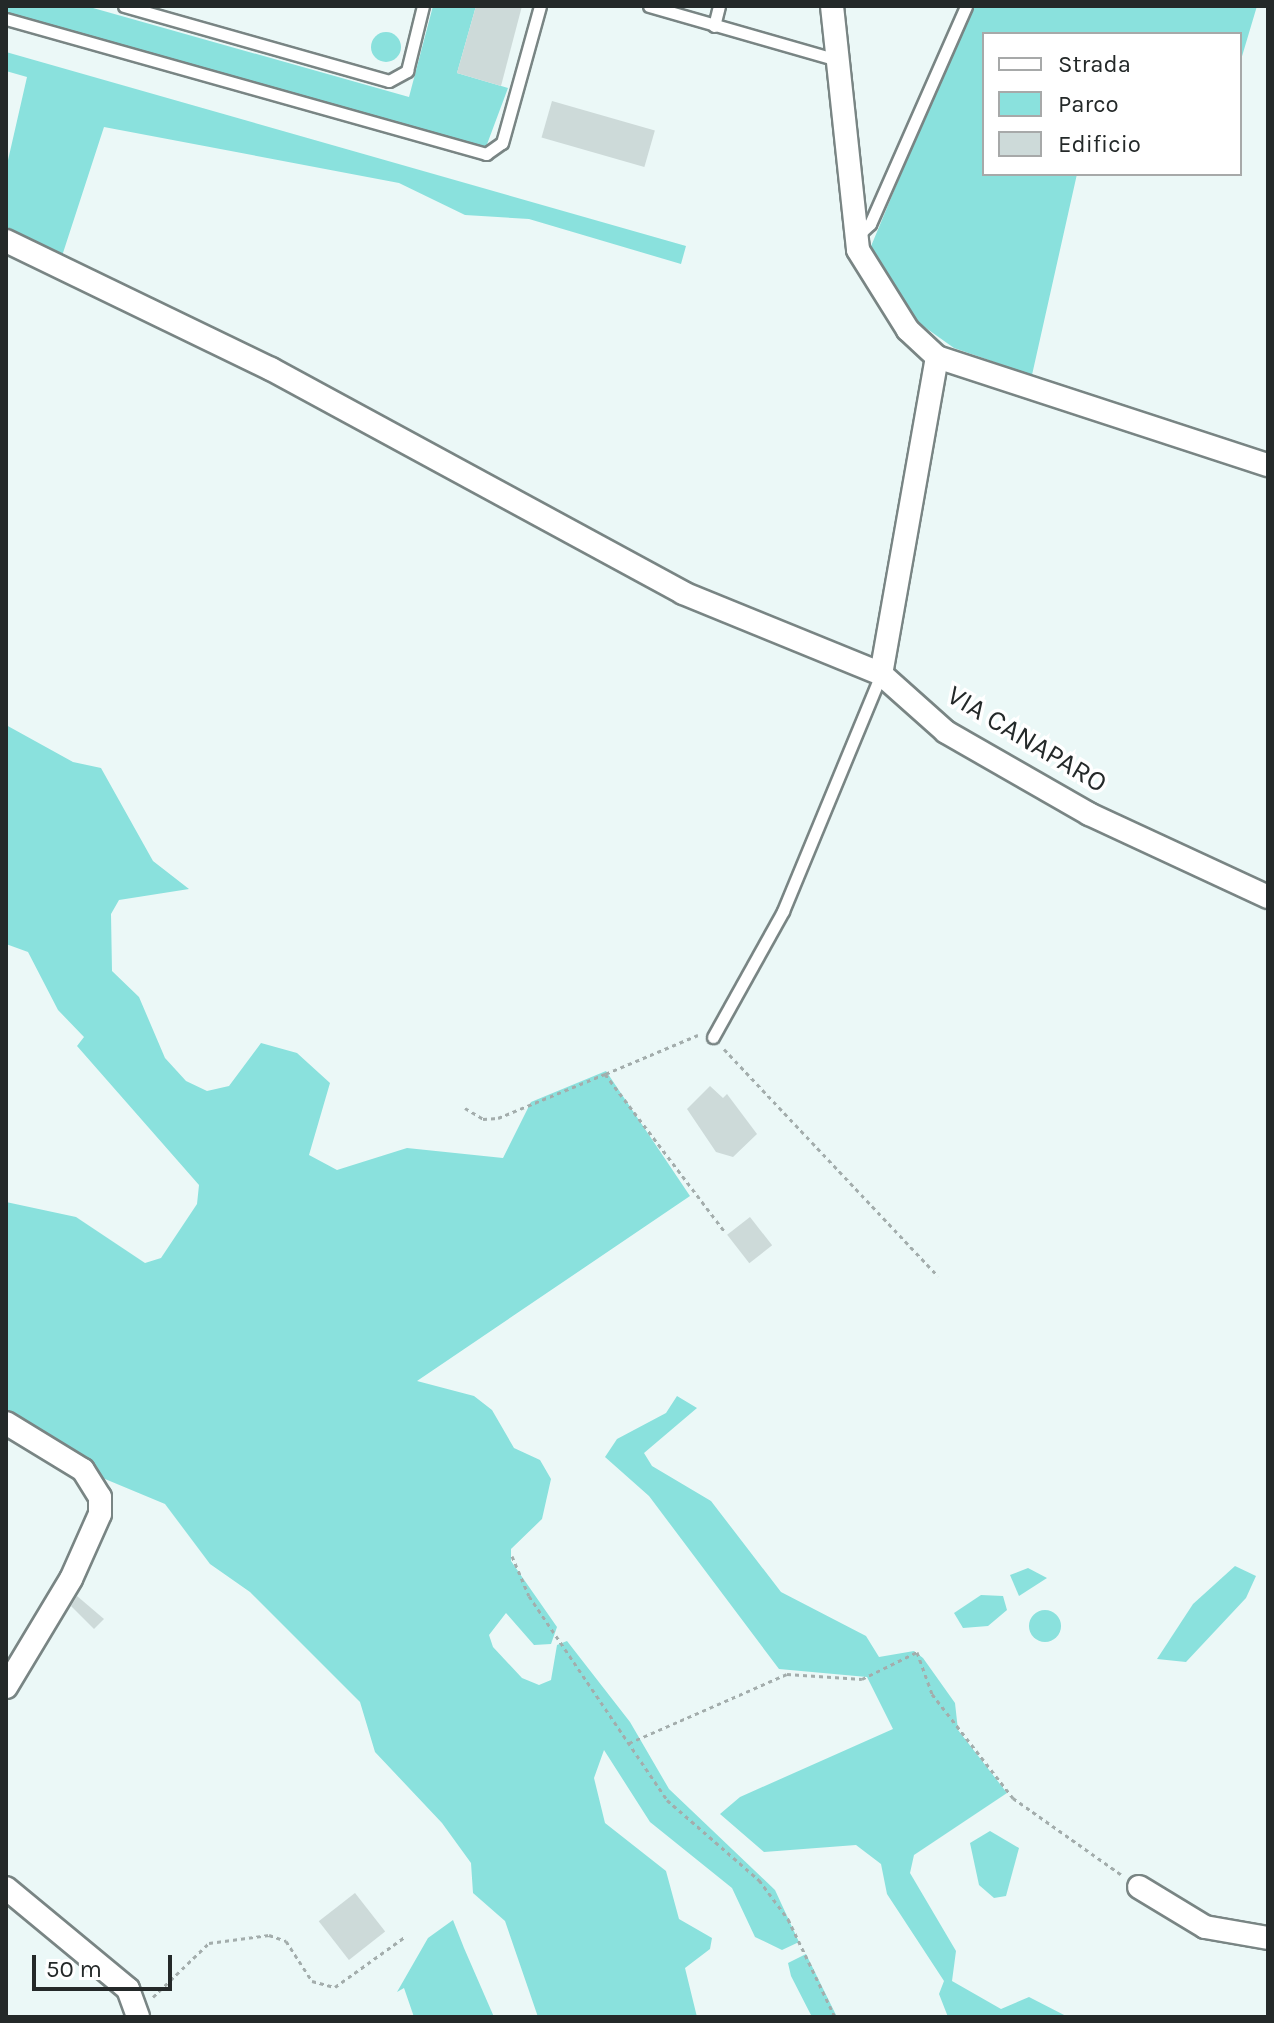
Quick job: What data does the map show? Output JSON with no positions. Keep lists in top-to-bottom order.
{
  "streets": {
    "street": ["VIA CANAPARO"]
  },
  "legend": ["Strada", "Parco", "Edificio"],
  "scale_bar": "50 m"
}
